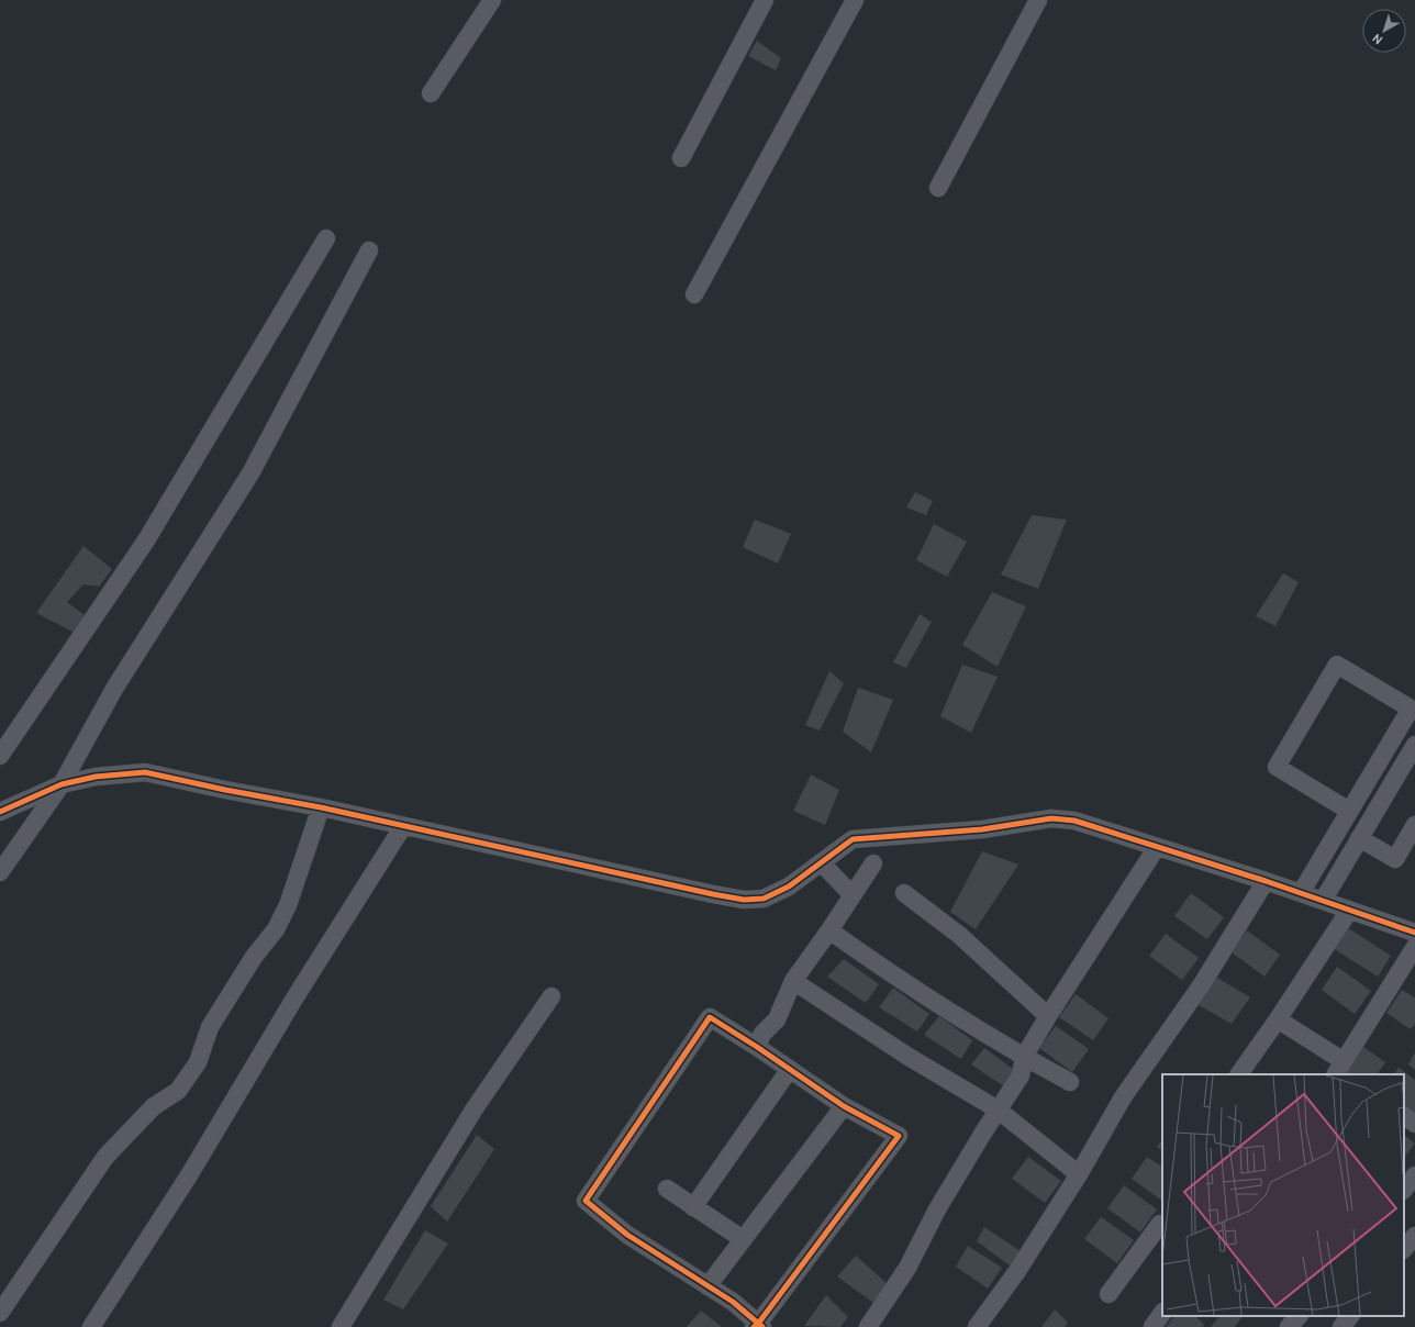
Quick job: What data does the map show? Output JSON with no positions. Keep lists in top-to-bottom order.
{
  "north": "bottom left"
}
